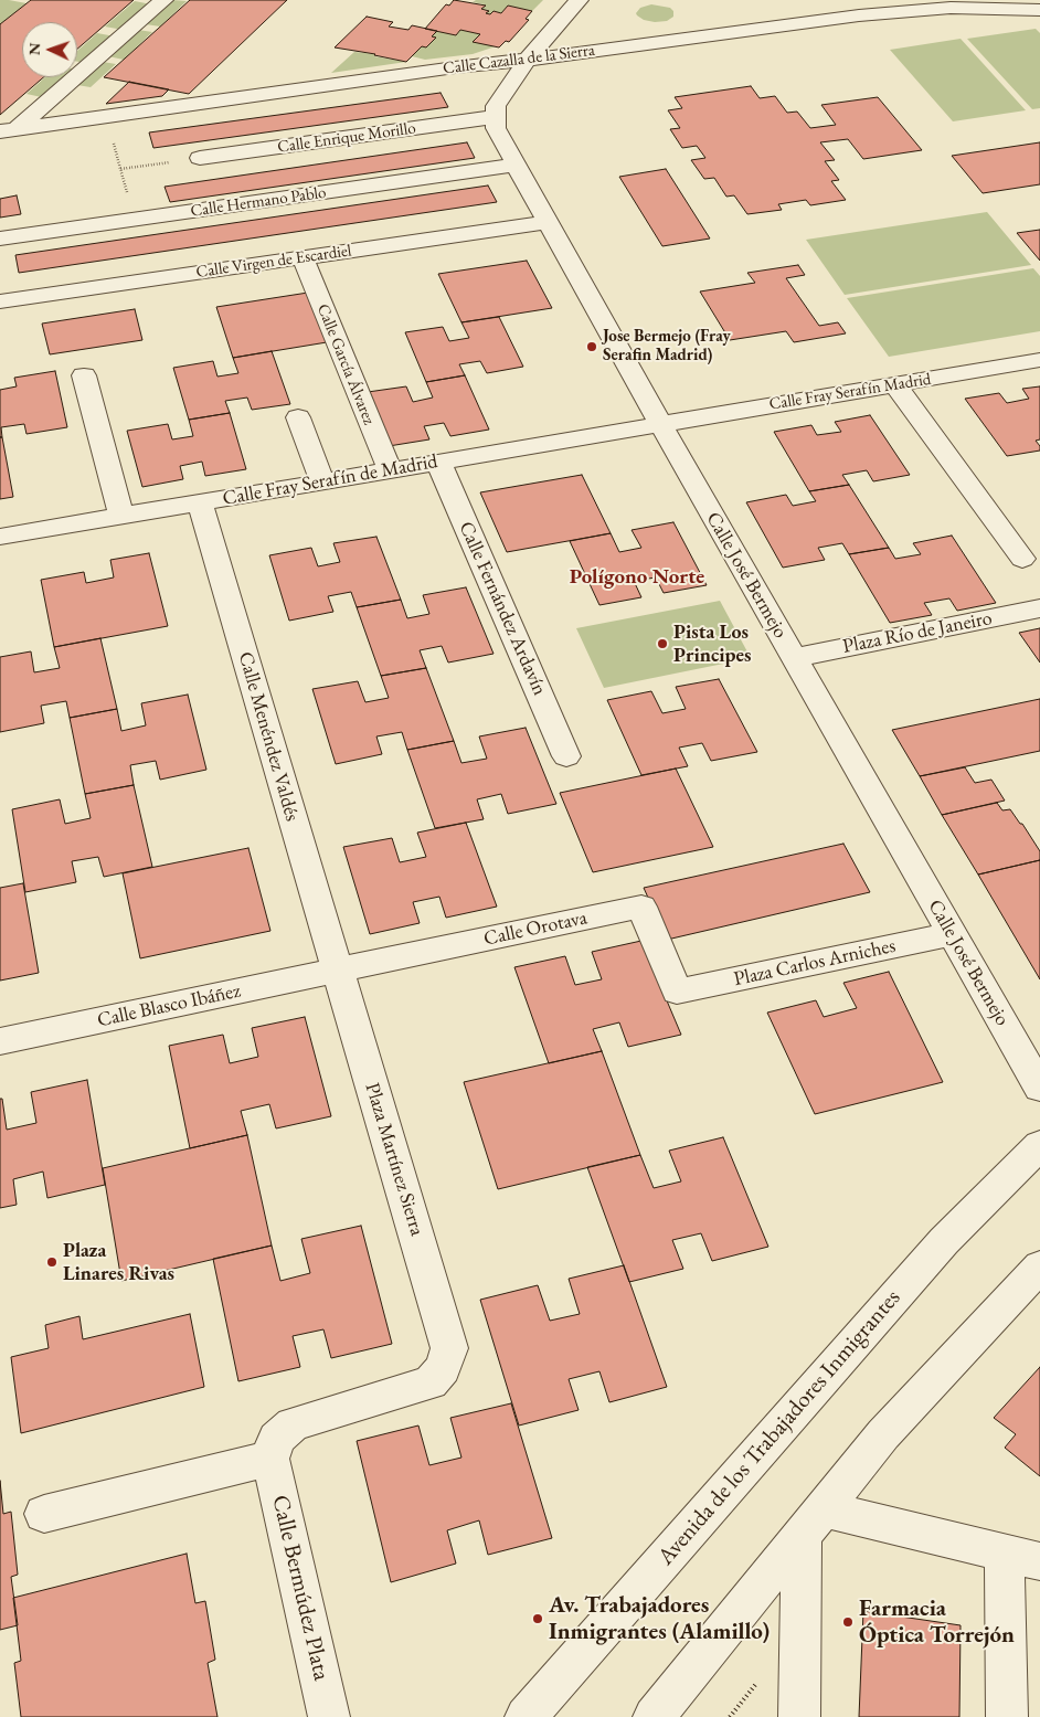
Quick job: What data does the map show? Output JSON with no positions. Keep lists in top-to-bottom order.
{
  "streets": {
    "street": [
      "Calle Cazalla de la Sierra",
      "Calle Enrique Morillo",
      "Calle Hermano Pablo",
      "Calle Virgen de Escardiel",
      "Calle García Álvarez",
      "Calle Fray Serafín Madrid",
      "Calle Fray Serafín de Madrid",
      "Calle José Bermejo",
      "Calle Fernández Ardavín",
      "Plaza Río de Janeiro",
      "Calle Menéndez Valdés",
      "Calle Orotava",
      "Plaza Carlos Arniches",
      "Calle Blasco Ibáñez",
      "Plaza Martínez Sierra",
      "Avenida de los Trabajadores Inmigrantes",
      "Calle Bermúdez Plata"
    ]
  },
  "crossings": [
    ["Calle Enrique Morillo", "Calle José Bermejo"],
    ["Calle Hermano Pablo", "Calle José Bermejo"],
    ["Calle Virgen de Escardiel", "Calle García Álvarez"],
    ["Calle Virgen de Escardiel", "Calle José Bermejo"],
    ["Calle García Álvarez", "Calle Fray Serafín de Madrid"],
    ["Calle Fray Serafín Madrid", "Calle Fray Serafín de Madrid"],
    ["Calle Fray Serafín Madrid", "Calle José Bermejo"],
    ["Calle Fray Serafín de Madrid", "Calle José Bermejo"],
    ["Calle Fray Serafín de Madrid", "Calle Fernández Ardavín"],
    ["Calle Fray Serafín de Madrid", "Calle Menéndez Valdés"],
    ["Calle José Bermejo", "Plaza Río de Janeiro"],
    ["Calle José Bermejo", "Plaza Carlos Arniches"],
    ["Calle Menéndez Valdés", "Calle Orotava"],
    ["Calle Menéndez Valdés", "Calle Blasco Ibáñez"],
    ["Calle Menéndez Valdés", "Plaza Martínez Sierra"],
    ["Calle Orotava", "Plaza Carlos Arniches"],
    ["Calle Orotava", "Calle Blasco Ibáñez"],
    ["Calle Orotava", "Plaza Martínez Sierra"],
    ["Calle Blasco Ibáñez", "Plaza Martínez Sierra"],
    ["Plaza Martínez Sierra", "Calle Bermúdez Plata"]
  ],
  "districts": ["Polígono Norte"],
  "places": [
    "Jose Bermejo (Fray Serafin Madrid)",
    "Pista Los Principes",
    "Plaza Linares Rivas",
    "Av. Trabajadores Inmigrantes (Alamillo)",
    "Farmacia Óptica Torrejón"
  ],
  "north": "left"
}
